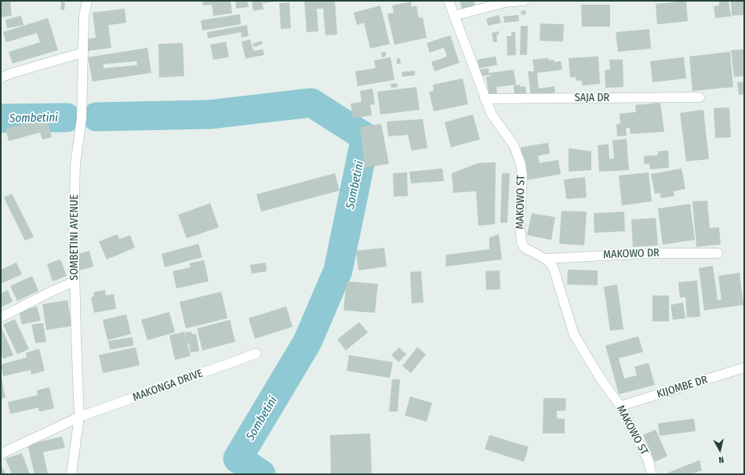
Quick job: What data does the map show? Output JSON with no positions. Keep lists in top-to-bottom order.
{
  "streets": {
    "street": [
      "SAJA DR",
      "MAKOWO ST",
      "SOMBETINI AVENUE",
      "MAKOWO DR",
      "MAKONGA DRIVE",
      "KIJOMBE DR"
    ]
  },
  "crossings": [
    ["SAJA DR", "MAKOWO ST"],
    ["MAKOWO ST", "MAKOWO DR"],
    ["MAKOWO ST", "KIJOMBE DR"],
    ["SOMBETINI AVENUE", "MAKONGA DRIVE"]
  ],
  "water": ["Sombetini"],
  "north": "bottom"
}
